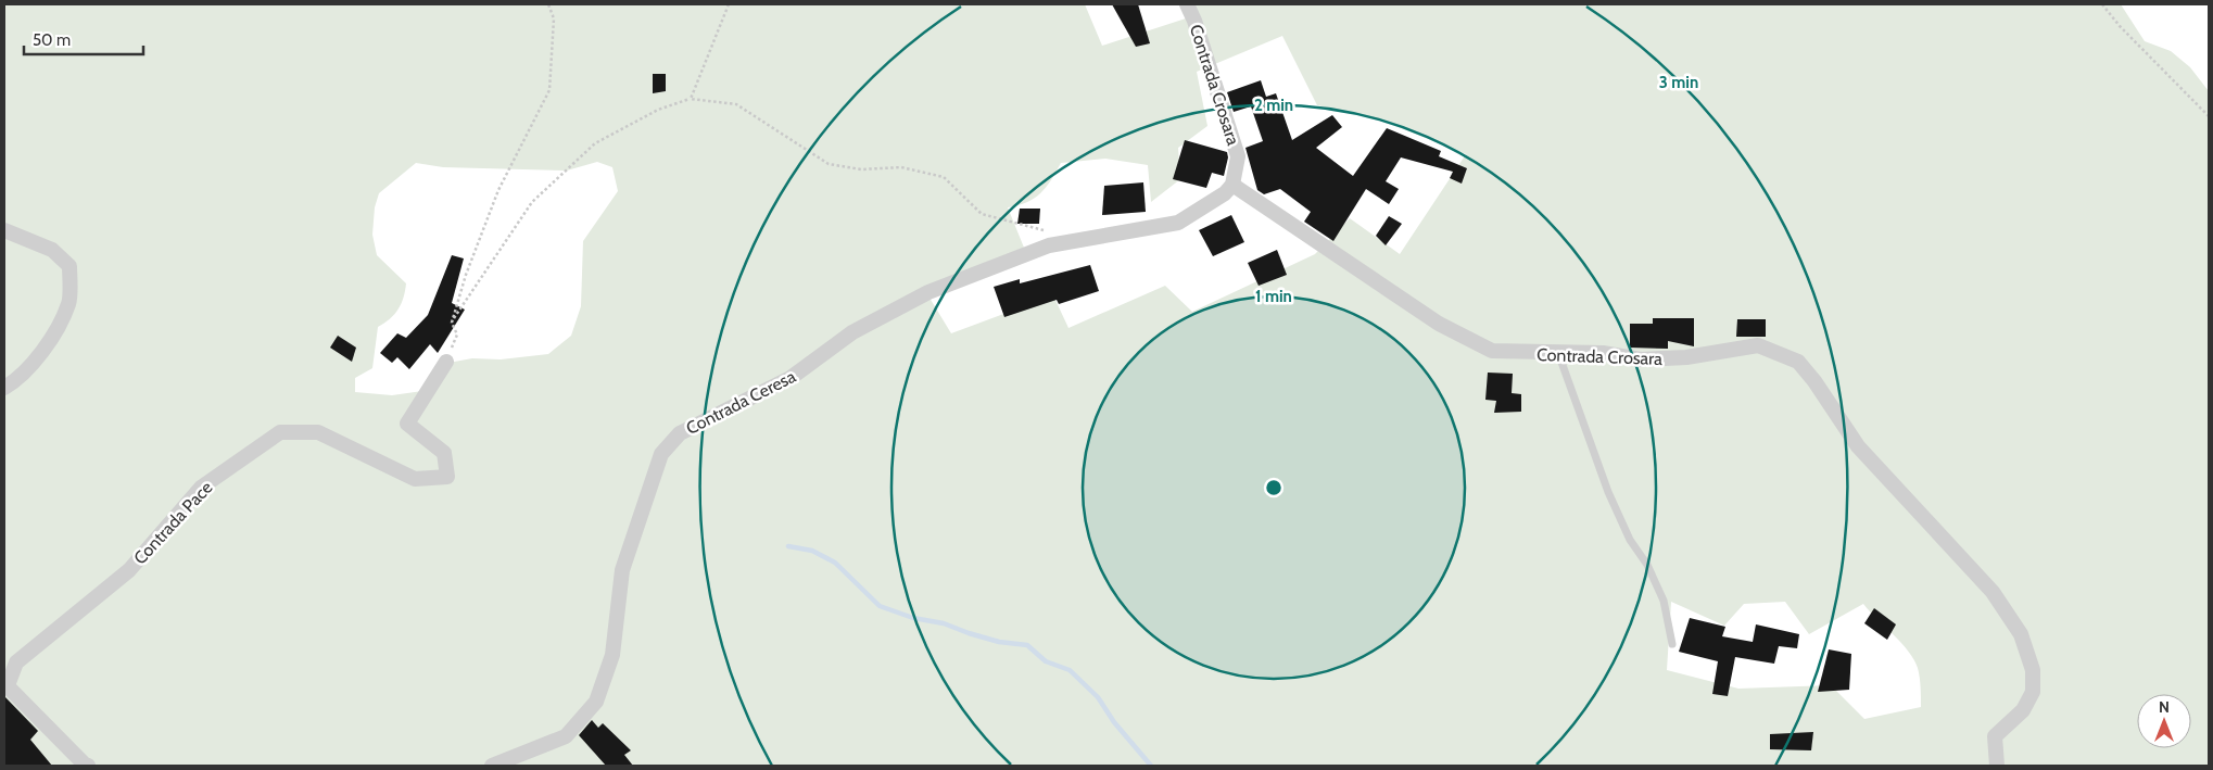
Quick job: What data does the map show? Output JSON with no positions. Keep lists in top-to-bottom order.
{
  "streets": {
    "street": ["Contrada Crosara", "Contrada Ceresa", "Contrada Pace"]
  },
  "crossings": [
    ["Contrada Crosara", "Contrada Ceresa"]
  ],
  "scale_bar": "50 m",
  "north": "top",
  "rings": ["3 min", "2 min", "1 min"]
}
